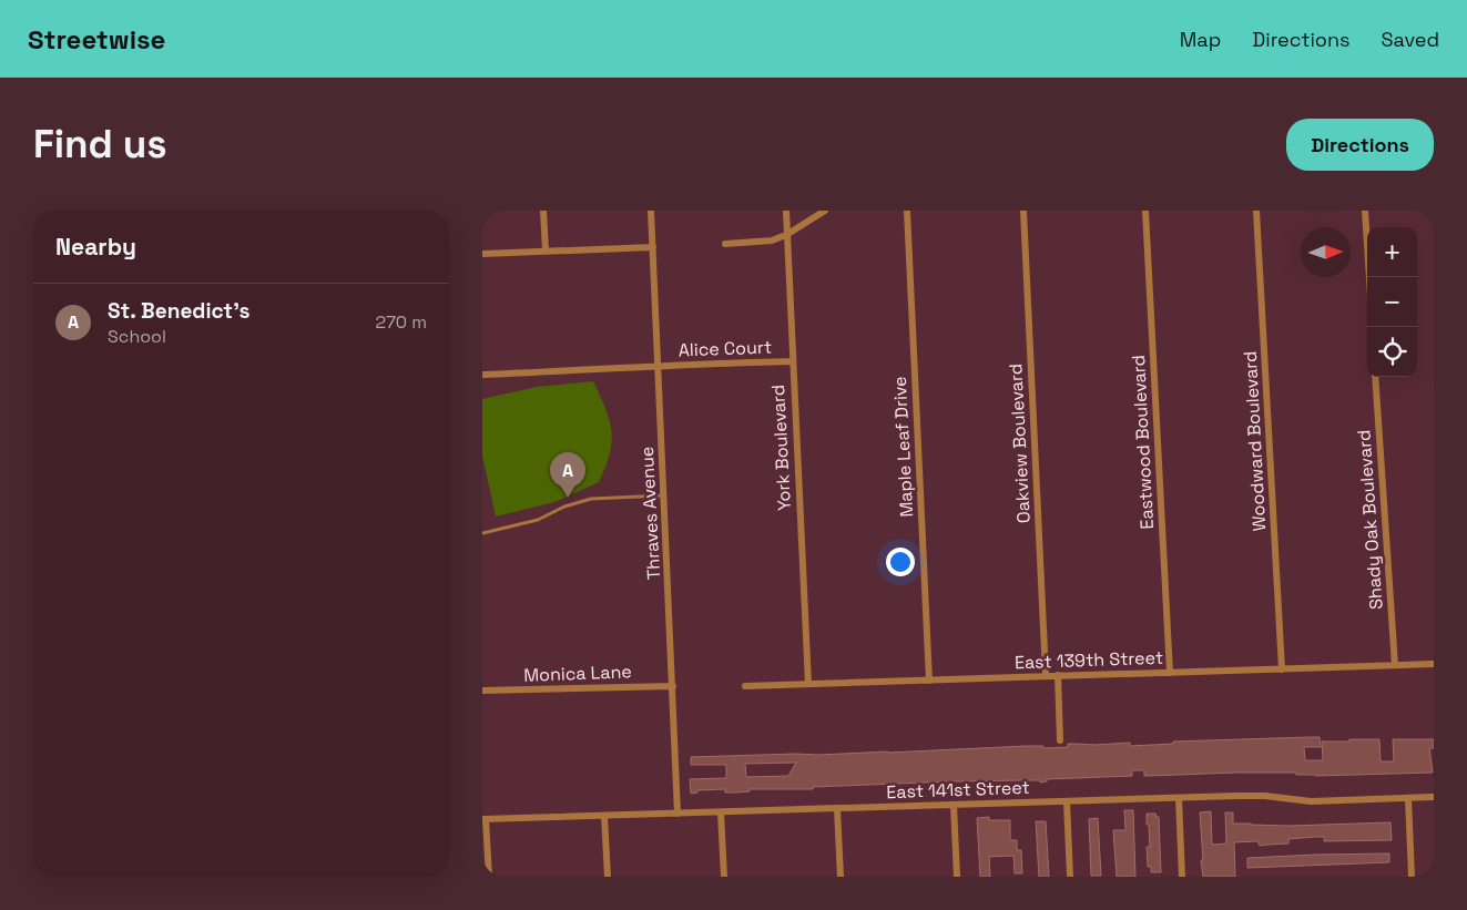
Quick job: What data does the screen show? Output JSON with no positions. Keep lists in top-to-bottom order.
{
  "streets": {
    "street": [
      "Alice Court",
      "Woodward Boulevard",
      "Eastwood Boulevard",
      "Oakview Boulevard",
      "Maple Leaf Drive",
      "York Boulevard",
      "Thraves Avenue",
      "Shady Oak Boulevard",
      "East 139th Street",
      "Monica Lane",
      "East 141st Street"
    ]
  },
  "crossings": [
    ["Alice Court", "York Boulevard"],
    ["Alice Court", "Thraves Avenue"],
    ["Woodward Boulevard", "East 139th Street"],
    ["Eastwood Boulevard", "East 139th Street"],
    ["Oakview Boulevard", "East 139th Street"],
    ["Maple Leaf Drive", "East 139th Street"],
    ["York Boulevard", "East 139th Street"],
    ["Thraves Avenue", "Monica Lane"],
    ["Thraves Avenue", "East 141st Street"],
    ["Shady Oak Boulevard", "East 139th Street"]
  ],
  "north": "right",
  "page": {
    "header": "Streetwise",
    "nav": ["Map", "Directions", "Saved"],
    "buttons": "Directions",
    "title": "Find us",
    "heading": "Nearby",
    "map_buttons": ["+", "−"],
    "list": [
      {
        "mark": "A",
        "name": "St. Benedict's",
        "note": "School",
        "value": "270 m"
      }
    ],
    "pins": "A"
  }
}
